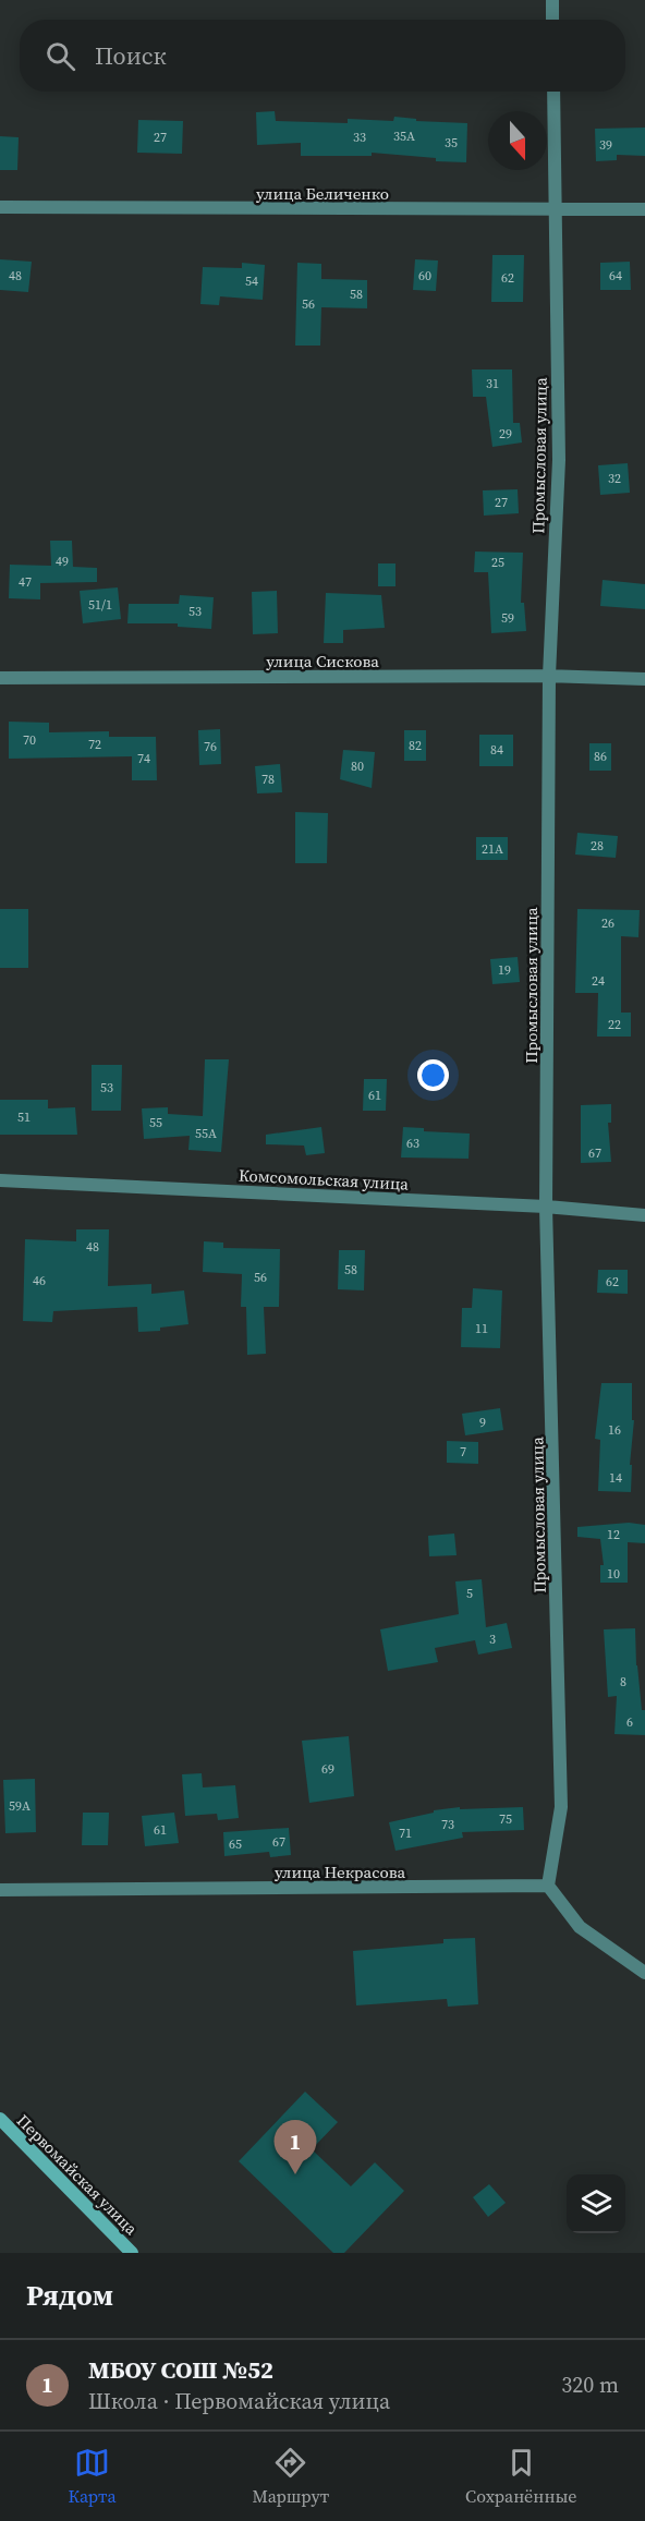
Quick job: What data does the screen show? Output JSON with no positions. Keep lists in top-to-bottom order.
{
  "streets": {
    "street": [
      "улица Беличенко",
      "Промысловая улица",
      "улица Сискова",
      "Комсомольская улица",
      "улица Некрасова",
      "Первомайская улица"
    ]
  },
  "crossings": [
    ["улица Беличенко", "Промысловая улица"],
    ["Промысловая улица", "улица Сискова"],
    ["Промысловая улица", "Комсомольская улица"],
    ["Промысловая улица", "улица Некрасова"]
  ],
  "house_numbers": [
    "35А",
    "27",
    "33",
    "35",
    "39",
    "48",
    "60",
    "64",
    "62",
    "54",
    "58",
    "56",
    "31",
    "29",
    "32",
    "27",
    "49",
    "25",
    "47",
    "51/1",
    "53",
    "59",
    "70",
    "72",
    "82",
    "76",
    "84",
    "86",
    "74",
    "80",
    "78",
    "28",
    "21А",
    "26",
    "19",
    "24",
    "22",
    "53",
    "61",
    "51",
    "55",
    "55А",
    "63",
    "67",
    "48",
    "58",
    "56",
    "46",
    "62",
    "11",
    "9",
    "16",
    "7",
    "14",
    "12",
    "10",
    "5",
    "3",
    "8",
    "6",
    "69",
    "59А",
    "75",
    "73",
    "61",
    "71",
    "67",
    "65"
  ],
  "north": "bottom",
  "page": {
    "search": "Поиск",
    "pins": "1",
    "heading": "Рядом",
    "list": [
      {
        "mark": "1",
        "name": "МБОУ СОШ №52",
        "note": "Школа · Первомайская улица",
        "value": "320 m"
      }
    ],
    "nav": ["Карта", "Маршрут", "Сохранённые"]
  }
}
